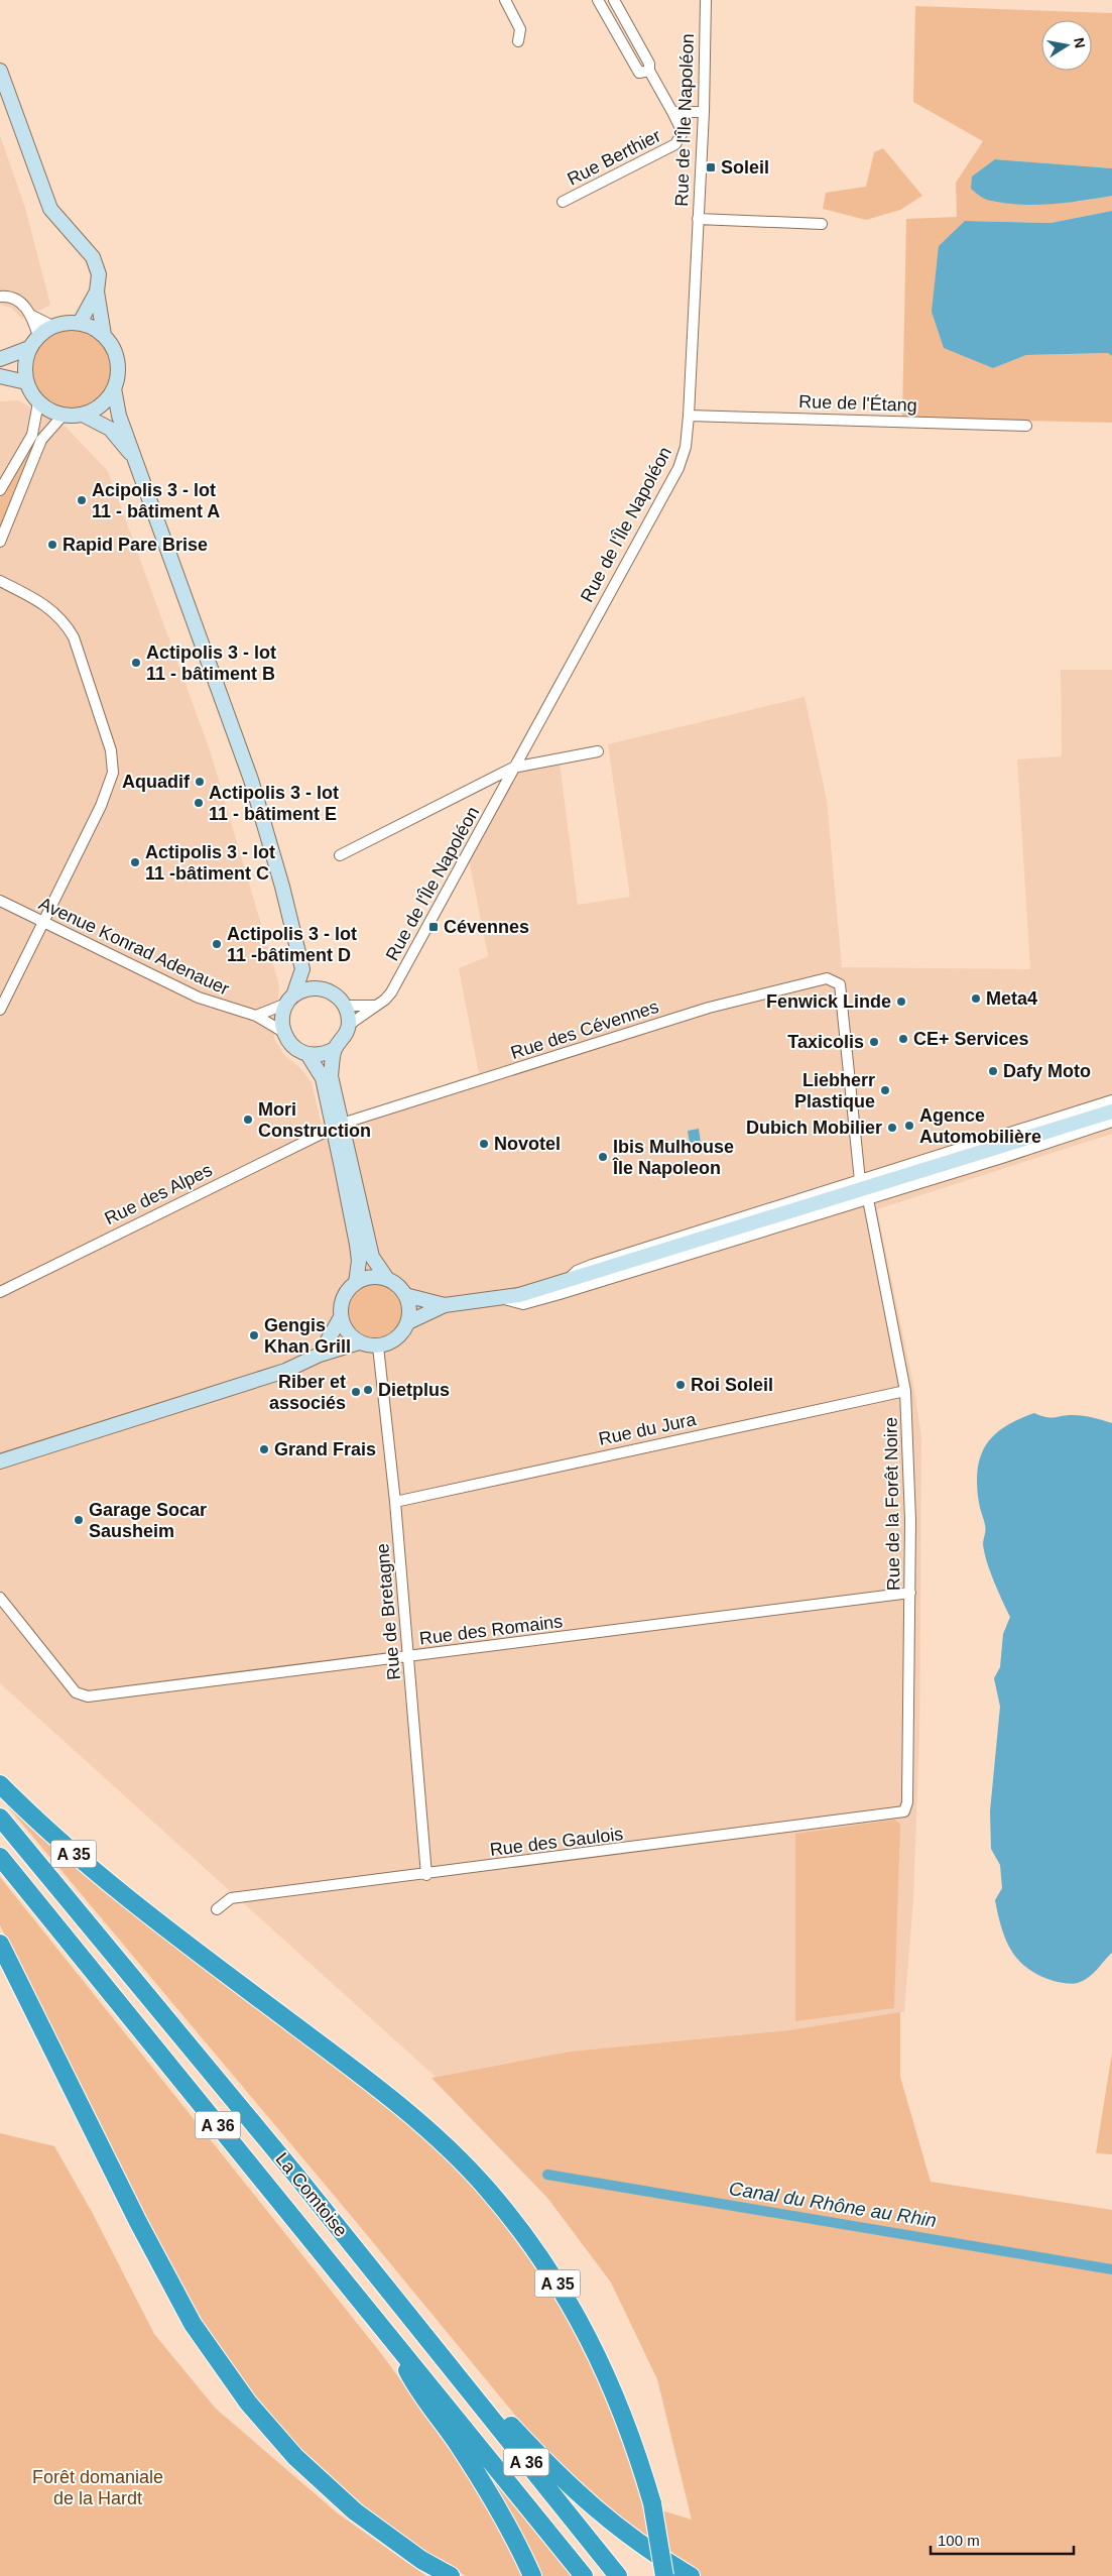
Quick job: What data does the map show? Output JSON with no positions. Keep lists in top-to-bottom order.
{
  "streets": {
    "highway": ["A 35", "A 36", "La Comtoise"],
    "street": [
      "Rue de l'Île Napoléon",
      "Rue Berthier",
      "Rue de l'Étang",
      "Avenue Konrad Adenauer",
      "Rue des Cévennes",
      "Rue des Alpes",
      "Rue du Jura",
      "Rue de la Forêt Noire",
      "Rue de Bretagne",
      "Rue des Romains",
      "Rue des Gaulois"
    ]
  },
  "crossings": [
    ["Rue de l'Île Napoléon", "Rue Berthier"],
    ["Rue de l'Île Napoléon", "Rue de l'Étang"],
    ["Rue de l'Île Napoléon", "Avenue Konrad Adenauer"],
    ["Rue des Cévennes", "Rue des Alpes"],
    ["Rue du Jura", "Rue de la Forêt Noire"],
    ["Rue du Jura", "Rue de Bretagne"],
    ["Rue de la Forêt Noire", "Rue des Romains"],
    ["Rue de la Forêt Noire", "Rue des Gaulois"],
    ["Rue de Bretagne", "Rue des Romains"],
    ["Rue de Bretagne", "Rue des Gaulois"]
  ],
  "water": ["Canal du Rhône au Rhin"],
  "parks": ["Forêt domaniale de la Hardt"],
  "places": {
    "transit": ["Soleil", "Cévennes"],
    "other": [
      "Acipolis 3 - lot 11 - bâtiment A",
      "Rapid Pare Brise",
      "Actipolis 3 - lot 11 - bâtiment B",
      "Aquadif",
      "Actipolis 3 - lot 11 - bâtiment E",
      "Actipolis 3 - lot 11 -bâtiment C",
      "Actipolis 3 - lot 11 -bâtiment D",
      "Meta4",
      "Fenwick Linde",
      "CE+ Services",
      "Taxicolis",
      "Dafy Moto",
      "Liebherr Plastique",
      "Mori Construction",
      "Agence Automobilière",
      "Dubich Mobilier",
      "Novotel",
      "Ibis Mulhouse Île Napoleon",
      "Gengis Khan Grill",
      "Roi Soleil",
      "Dietplus",
      "Riber et associés",
      "Grand Frais",
      "Garage Socar Sausheim"
    ]
  },
  "scale_bar": "100 m",
  "north": "right"
}
